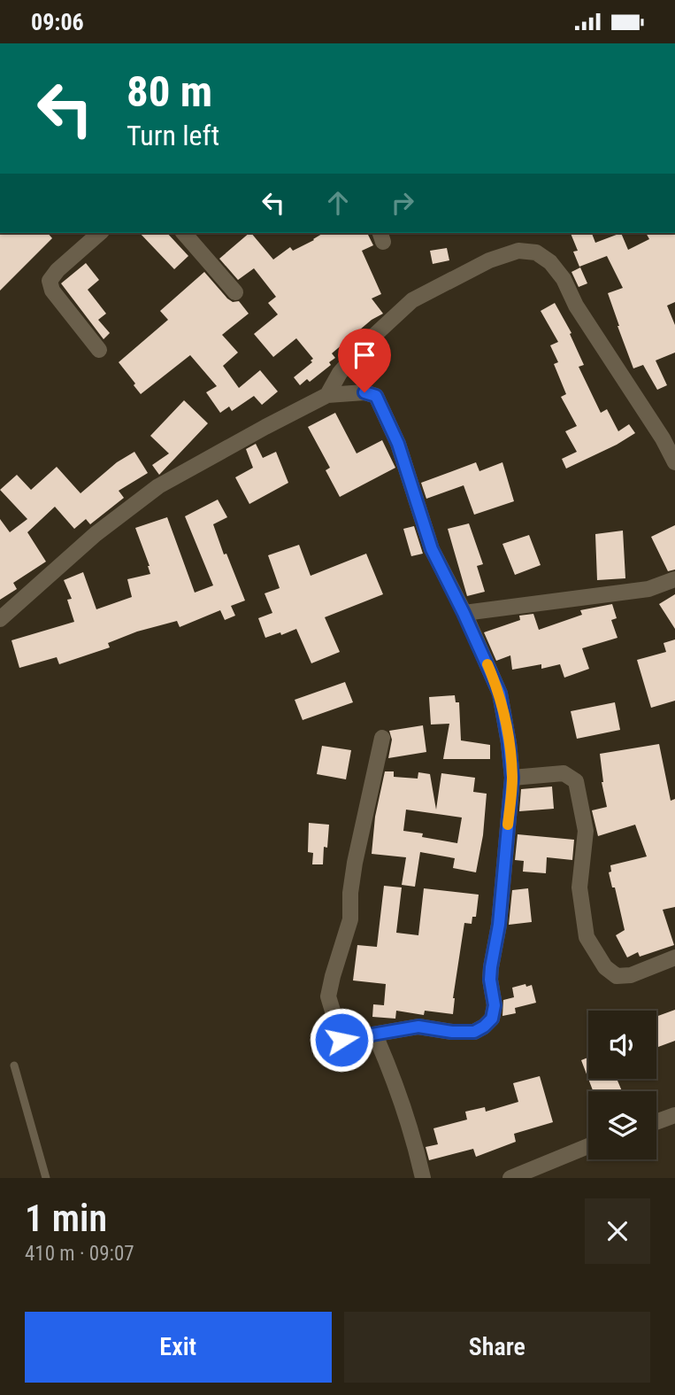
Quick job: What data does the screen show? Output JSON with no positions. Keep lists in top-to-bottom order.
{
  "page": {
    "status": "09:06",
    "turn": ["80 m", "Turn left"],
    "heading": ["1 min", "410 m · 09:07"],
    "buttons": ["Exit", "Share"]
  }
}
